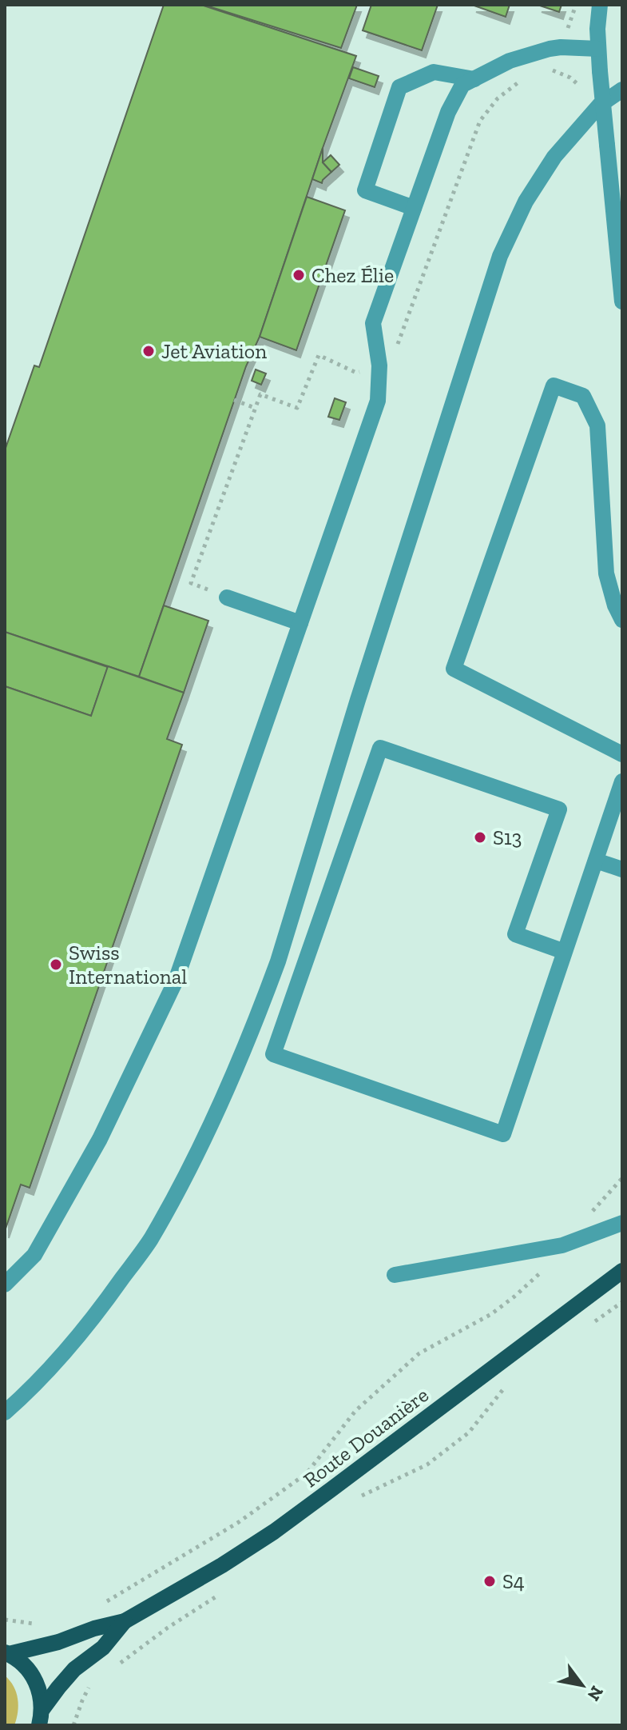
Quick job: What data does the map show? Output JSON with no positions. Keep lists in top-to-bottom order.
{
  "streets": {
    "main road": ["Route Douanière"]
  },
  "places": [
    "Chez Élie",
    "Jet Aviation",
    "S13",
    "Swiss International",
    "S4"
  ],
  "north": "bottom right"
}
